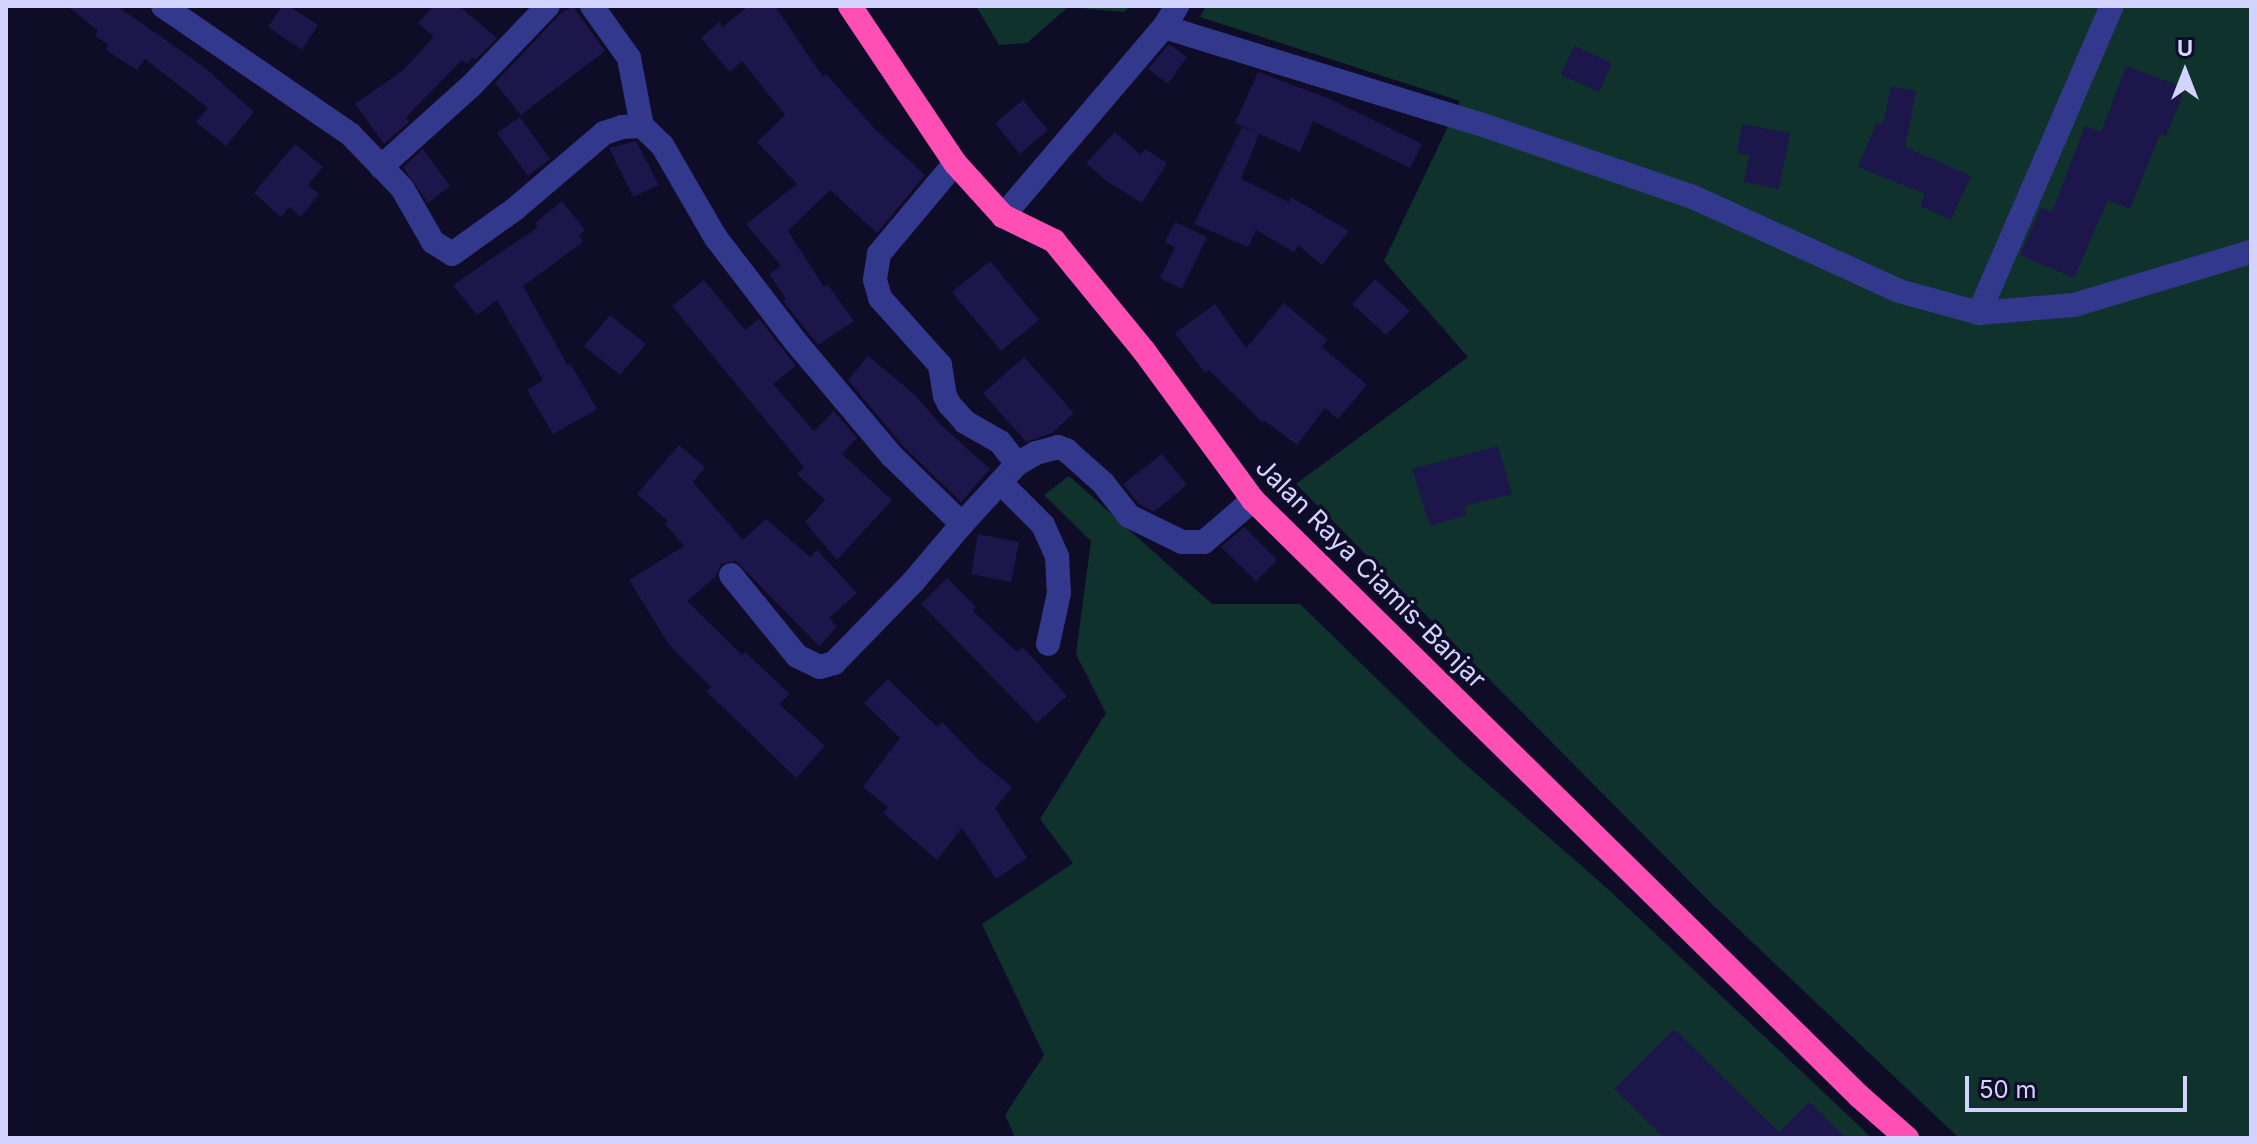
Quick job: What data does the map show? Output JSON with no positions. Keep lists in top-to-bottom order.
{
  "streets": {
    "highway": ["Jalan Raya Ciamis-Banjar"]
  },
  "scale_bar": "50 m",
  "north": "top"
}
